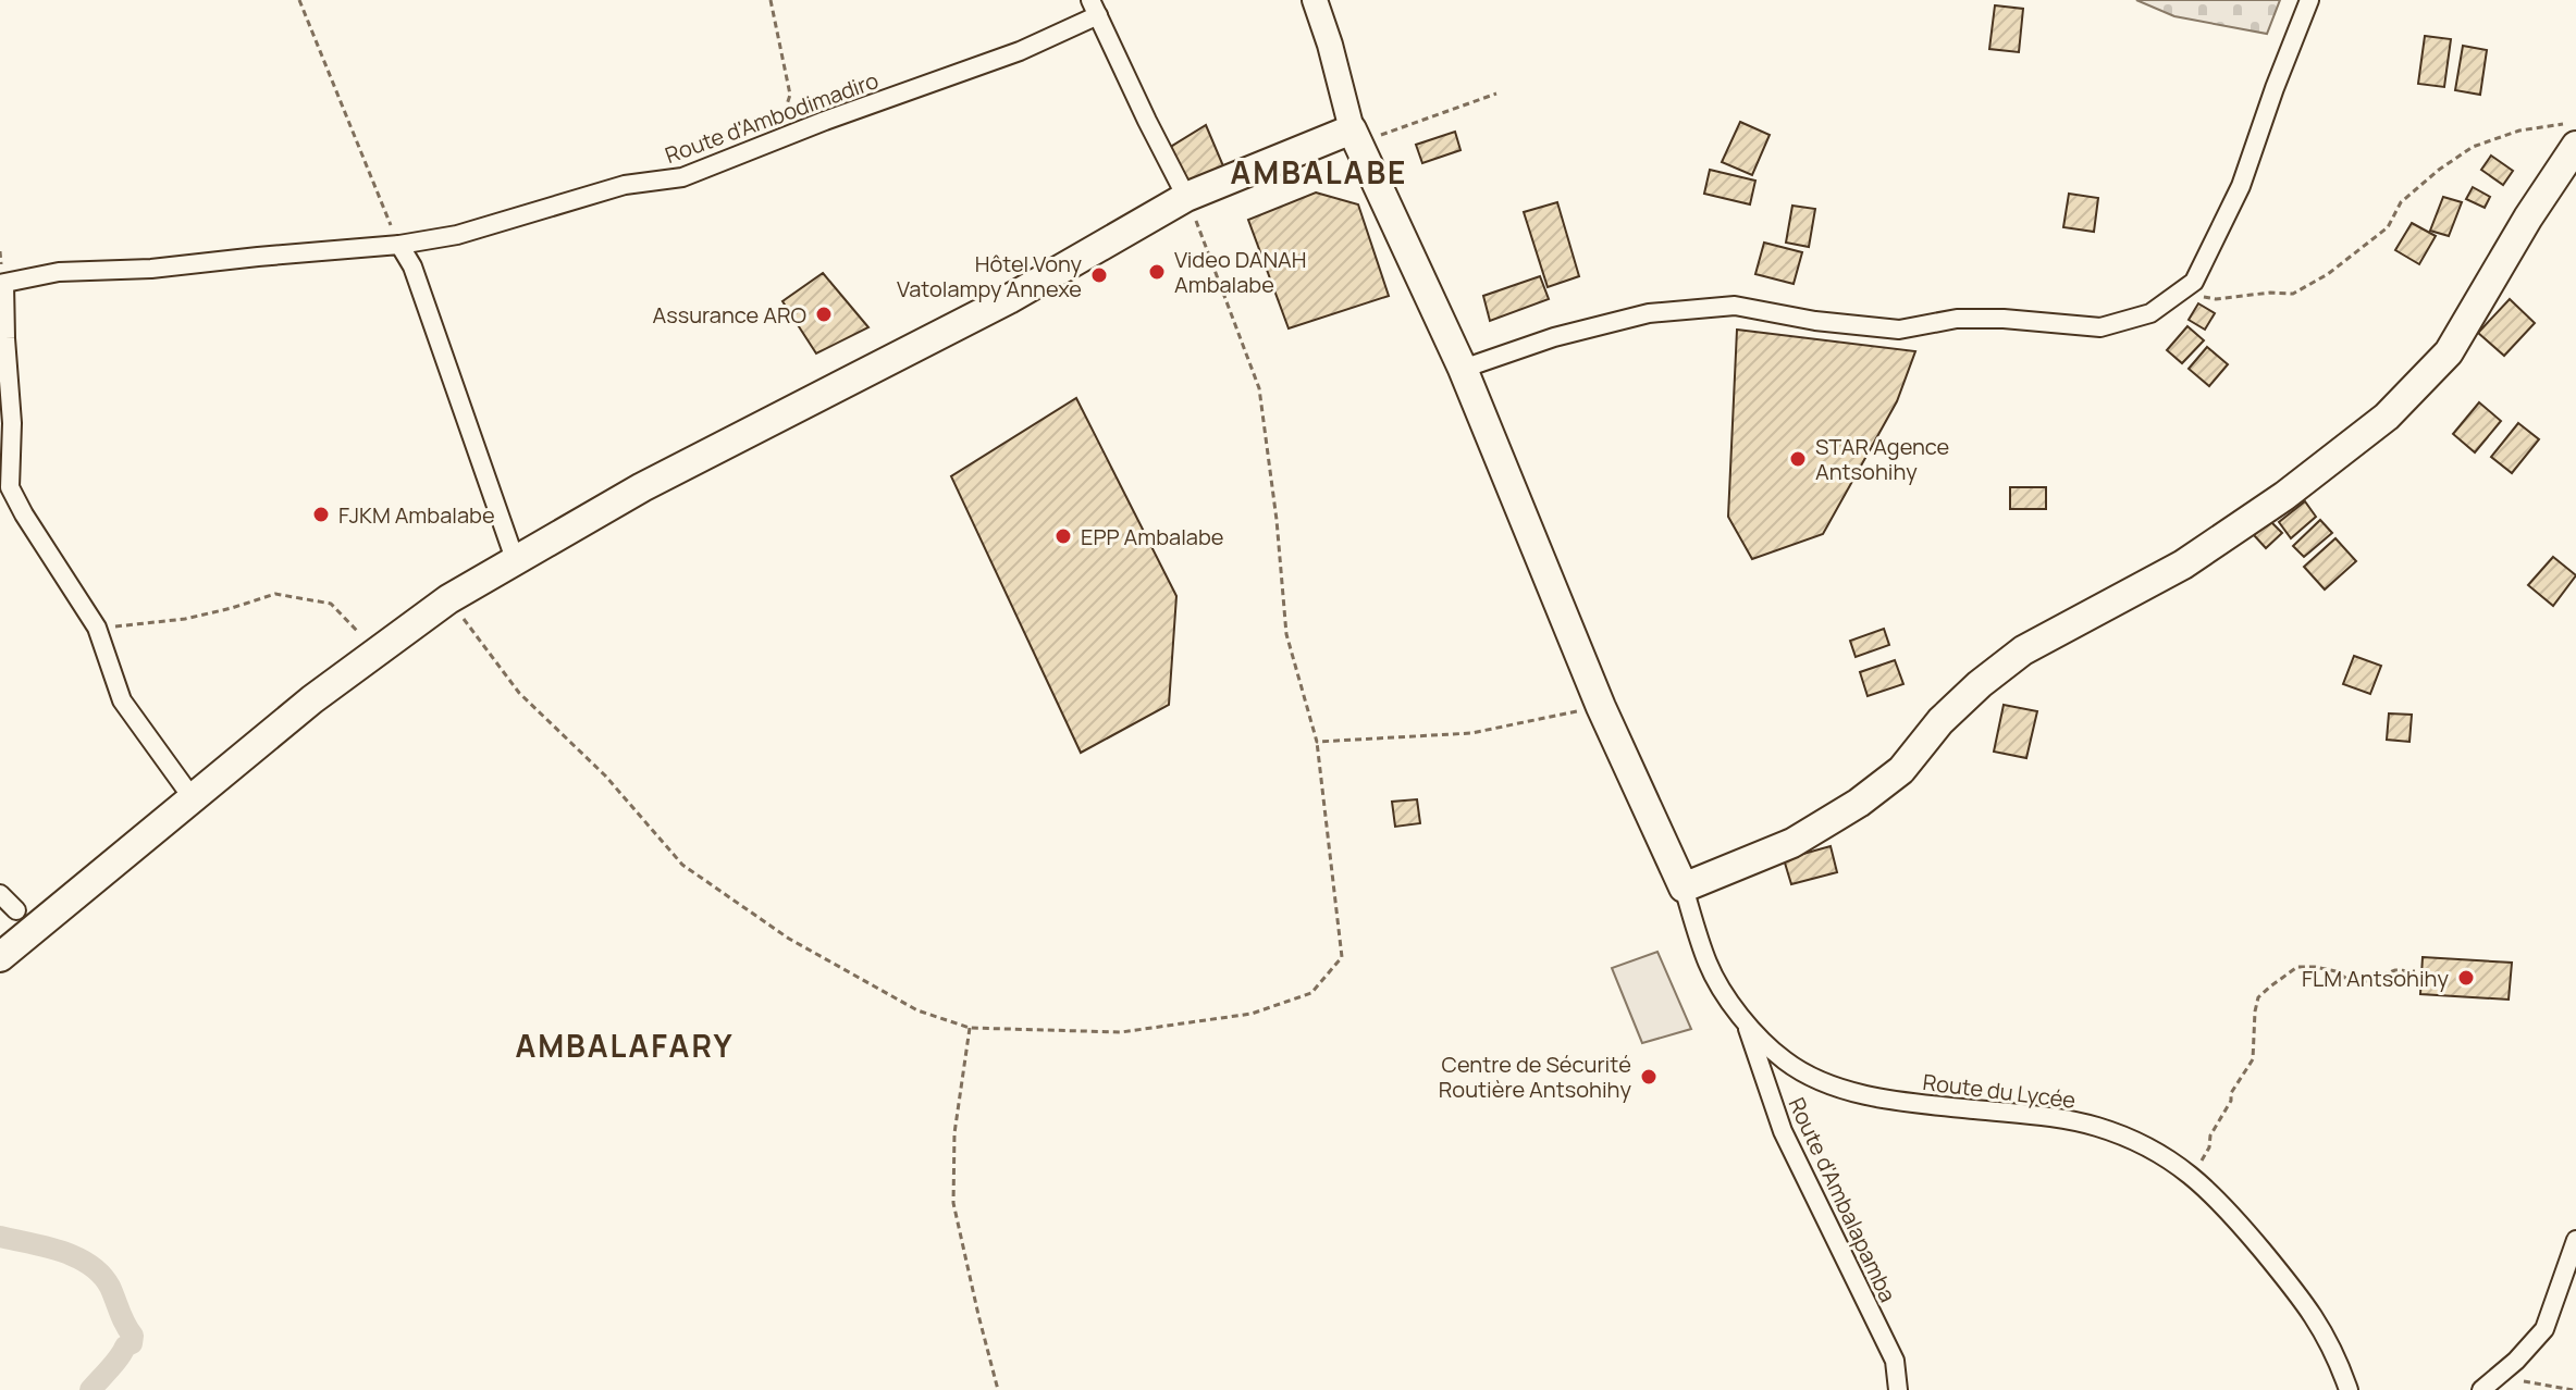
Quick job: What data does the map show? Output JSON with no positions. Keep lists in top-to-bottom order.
{
  "streets": {
    "street": ["Route d'Ambodimadiro", "Route du Lycée", "Route d'Ambalapamba"]
  },
  "crossings": [
    ["Route du Lycée", "Route d'Ambalapamba"]
  ],
  "districts": ["AMBALABE", "AMBALAFARY"],
  "places": [
    "Video DANAH Ambalabe",
    "Hôtel Vony Vatolampy Annexe",
    "Assurance ARO",
    "STAR Agence Antsohihy",
    "FJKM Ambalabe",
    "EPP Ambalabe",
    "FLM Antsohihy",
    "Centre de Sécurité Routière Antsohihy"
  ]
}
